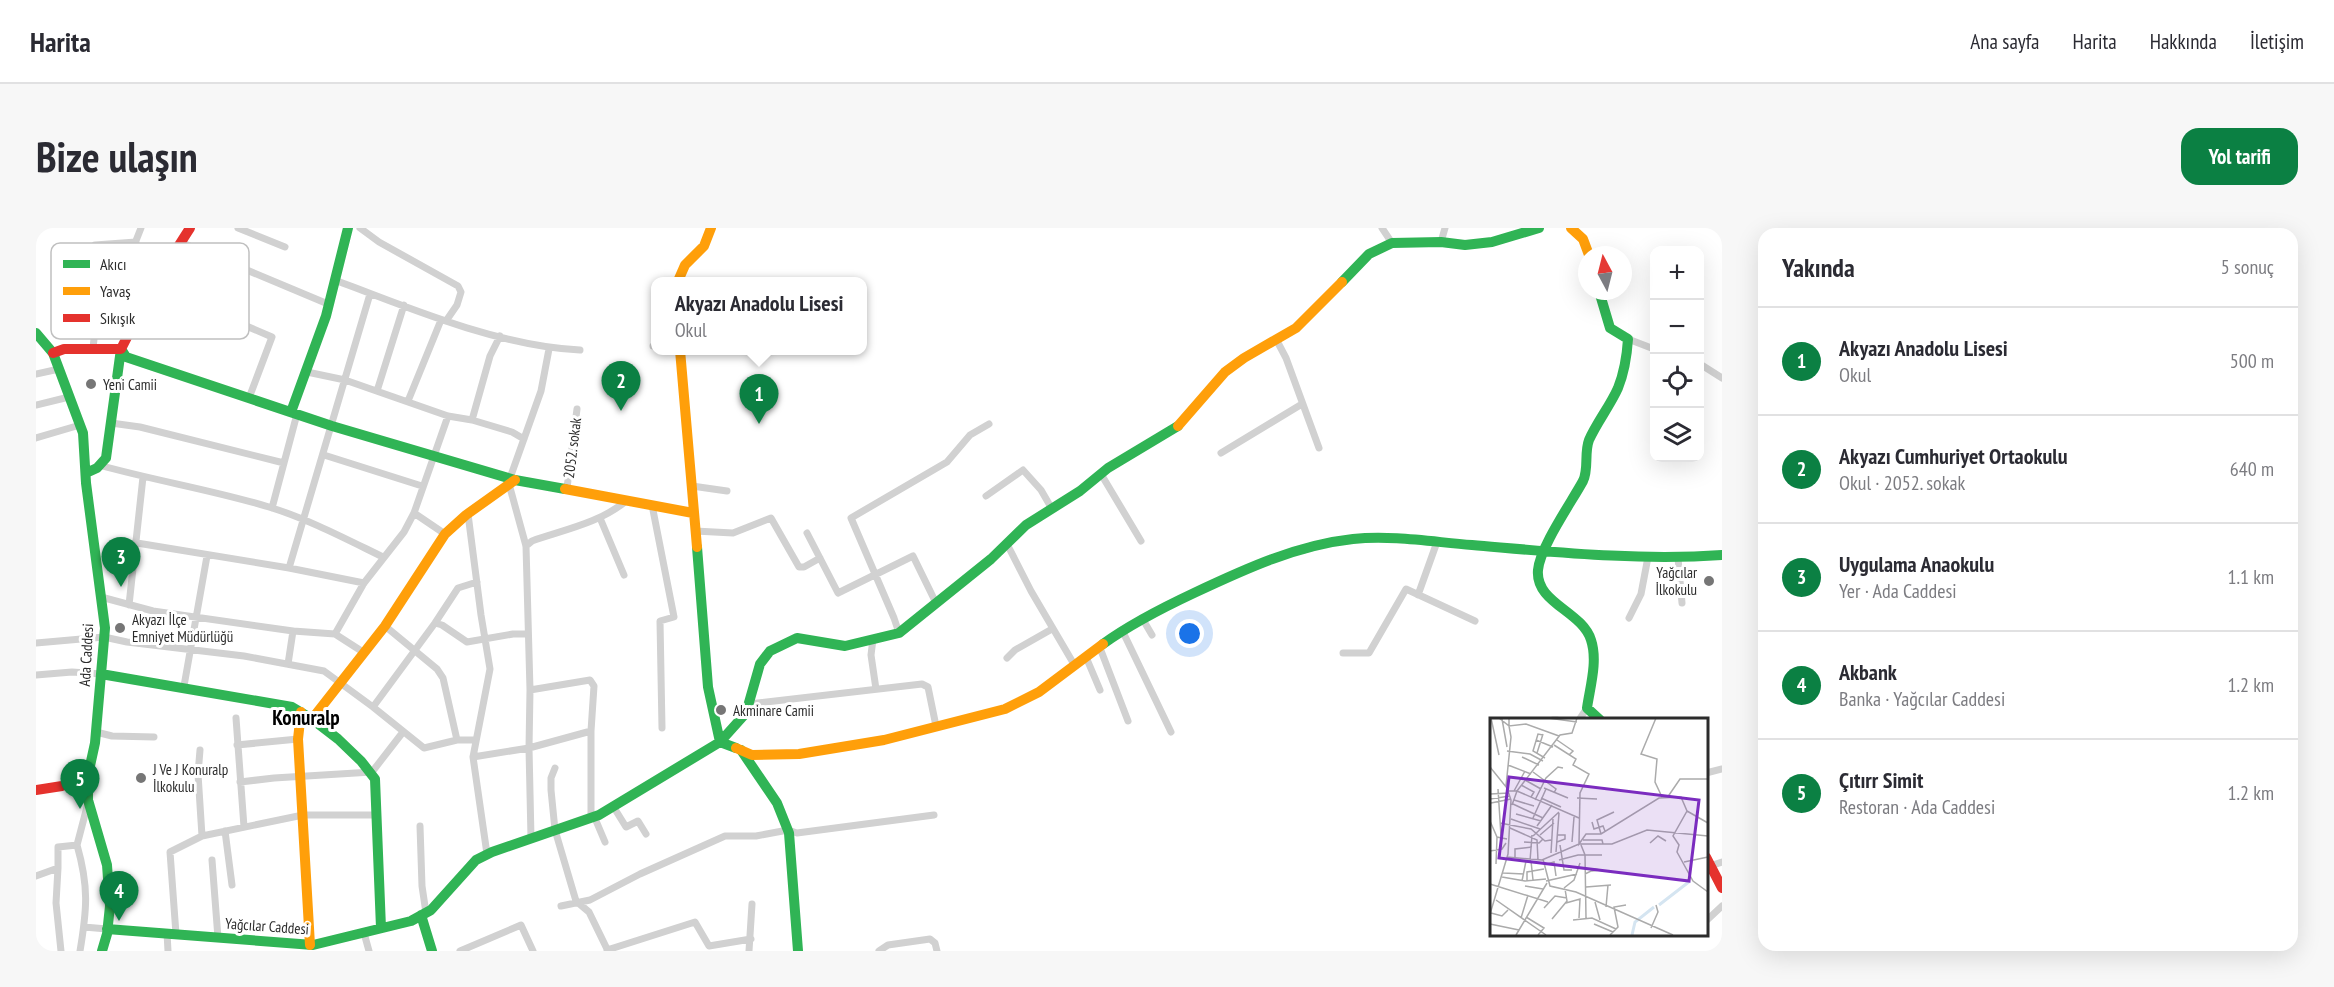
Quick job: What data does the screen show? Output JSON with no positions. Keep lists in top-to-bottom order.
{
  "streets": {
    "main road": ["Ada Caddesi", "Yağcılar Caddesi"],
    "street": ["2052. sokak"]
  },
  "crossings": [
    ["Ada Caddesi", "Yağcılar Caddesi"]
  ],
  "districts": ["Konuralp"],
  "places": [
    "Yeni Camii",
    "Yağcılar İlkokulu",
    "Akyazı İlçe Emniyet Müdürlüğü",
    "Akminare Camii",
    "J Ve J Konuralp İlkokulu"
  ],
  "legend": ["Akıcı", "Yavaş", "Sıkışık"],
  "north": "top",
  "page": {
    "header": "Harita",
    "nav": [
      "Ana sayfa",
      "Harita",
      "Hakkında",
      "İletişim"
    ],
    "buttons": "Yol tarifi",
    "title": "Bize ulaşın",
    "heading": ["Yakında", "5 sonuç"],
    "map_buttons": ["+", "−"],
    "popup": ["Akyazı Anadolu Lisesi", "Okul"],
    "list": [
      {
        "mark": "1",
        "name": "Akyazı Anadolu Lisesi",
        "note": "Okul",
        "value": "500 m"
      },
      {
        "mark": "2",
        "name": "Akyazı Cumhuriyet Ortaokulu",
        "note": "Okul · 2052. sokak",
        "value": "640 m"
      },
      {
        "mark": "3",
        "name": "Uygulama Anaokulu",
        "note": "Yer · Ada Caddesi",
        "value": "1.1 km"
      },
      {
        "mark": "4",
        "name": "Akbank",
        "note": "Banka · Yağcılar Caddesi",
        "value": "1.2 km"
      },
      {
        "mark": "5",
        "name": "Çıtırr Simit",
        "note": "Restoran · Ada Caddesi",
        "value": "1.2 km"
      }
    ],
    "pins": [
      "2",
      "1",
      "3",
      "5",
      "4"
    ]
  }
}
